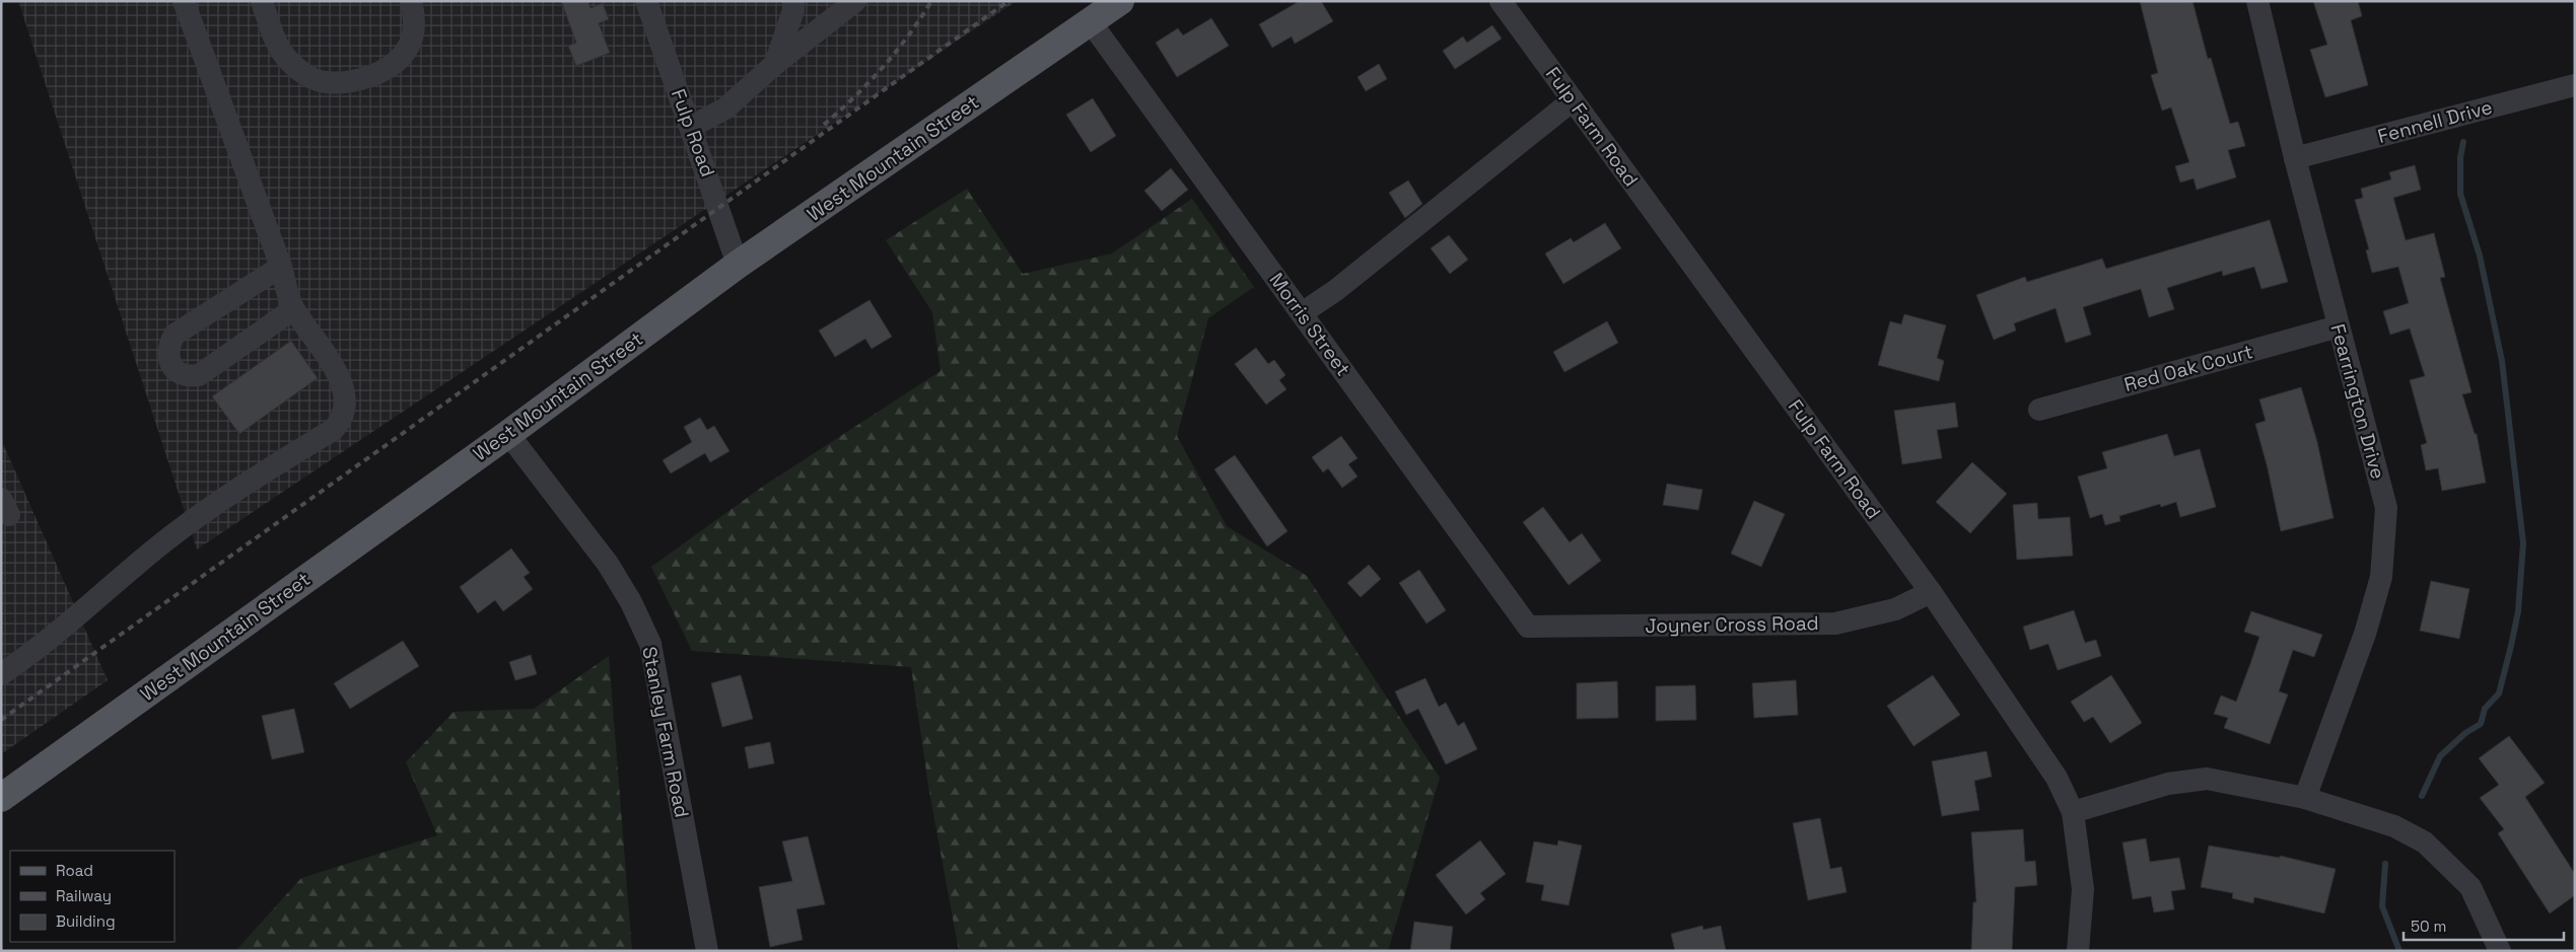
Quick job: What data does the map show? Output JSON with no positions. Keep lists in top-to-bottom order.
{
  "streets": {
    "main road": ["West Mountain Street"],
    "street": [
      "Fennell Drive",
      "Fulp Farm Road",
      "Fulp Road",
      "Morris Street",
      "Red Oak Court",
      "Fearrington Drive",
      "Joyner Cross Road",
      "Stanley Farm Road"
    ]
  },
  "crossings": [
    ["Fennell Drive", "Fearrington Drive"],
    ["Fulp Farm Road", "Joyner Cross Road"],
    ["Fulp Road", "West Mountain Street"],
    ["West Mountain Street", "Morris Street"],
    ["West Mountain Street", "Stanley Farm Road"],
    ["Morris Street", "Joyner Cross Road"],
    ["Red Oak Court", "Fearrington Drive"]
  ],
  "legend": ["Road", "Railway", "Building"],
  "scale_bar": "50 m"
}
